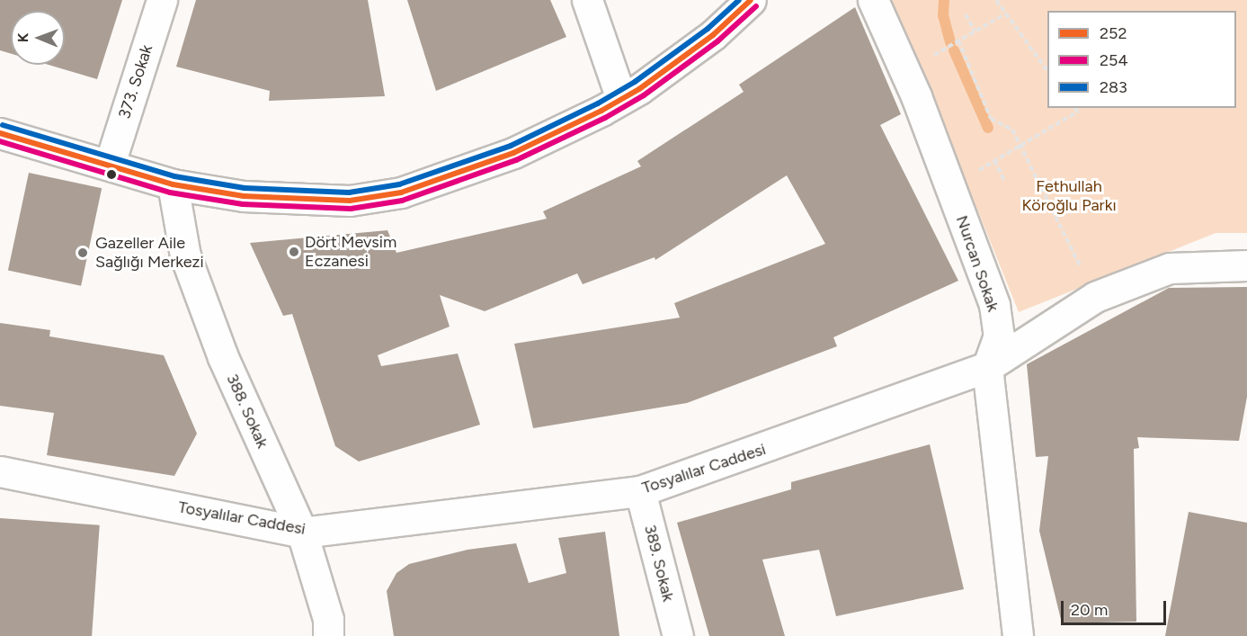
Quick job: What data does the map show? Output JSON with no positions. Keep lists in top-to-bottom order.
{
  "streets": {
    "street": [
      "373. Sokak",
      "Nurcan Sokak",
      "388. Sokak",
      "Tosyalılar Caddesi",
      "389. Sokak"
    ]
  },
  "crossings": [
    ["Nurcan Sokak", "Tosyalılar Caddesi"],
    ["388. Sokak", "Tosyalılar Caddesi"],
    ["Tosyalılar Caddesi", "389. Sokak"]
  ],
  "parks": ["Fethullah Köroğlu Parkı"],
  "places": ["Dört Mevsim Eczanesi", "Gazeller Aile Sağlığı Merkezi"],
  "lines": ["transit line 252", "transit line 283", "transit line 254"],
  "legend": ["252", "254", "283"],
  "scale_bar": "20 m",
  "north": "left"
}
